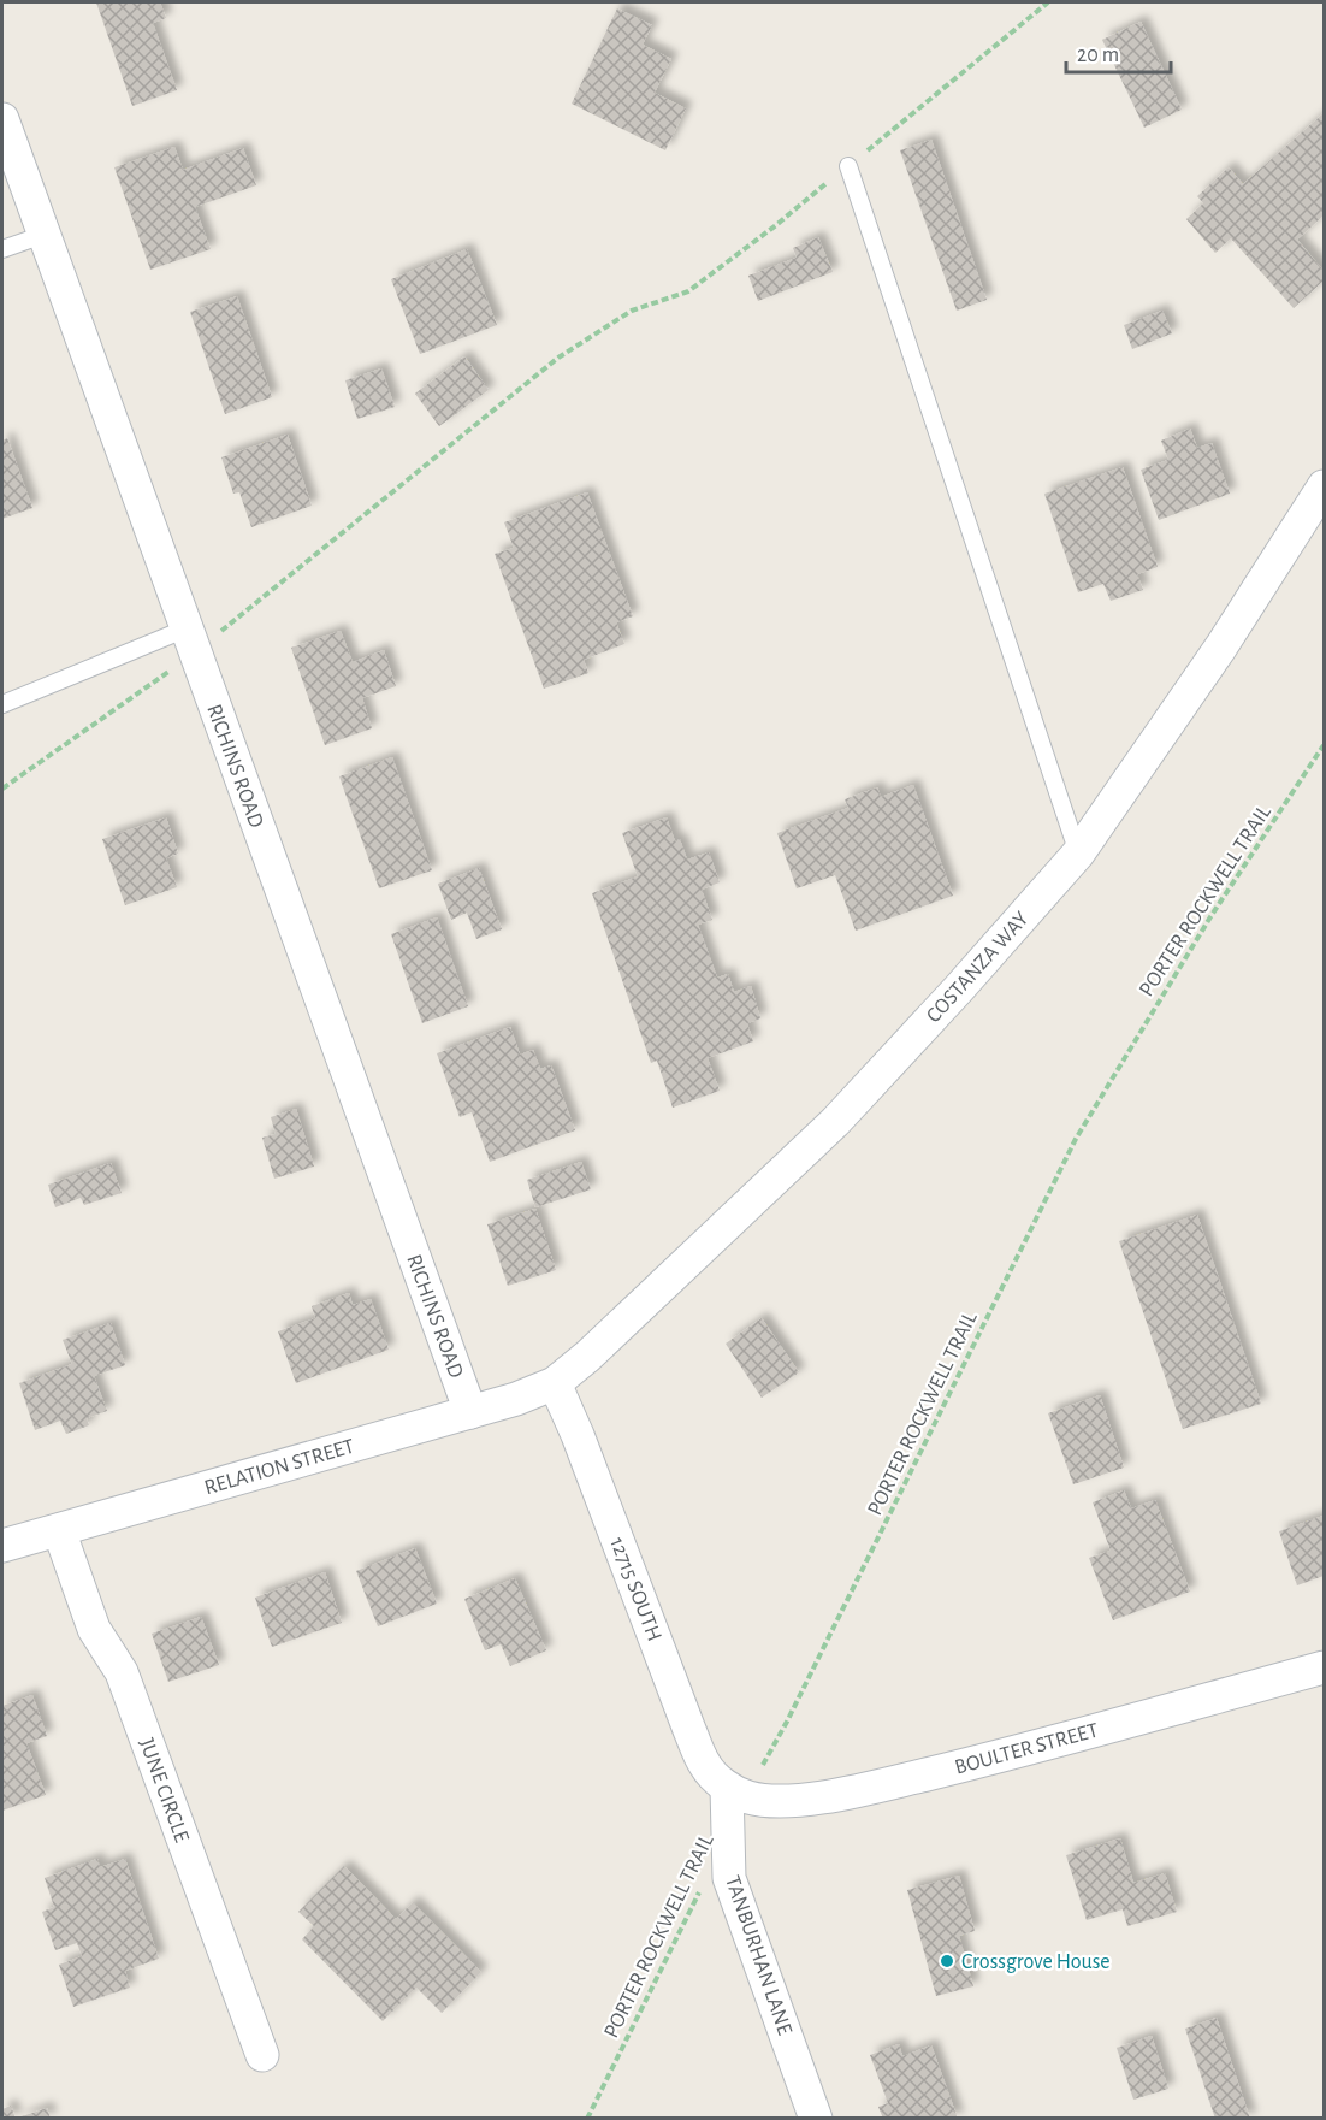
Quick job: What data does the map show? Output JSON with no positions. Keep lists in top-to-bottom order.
{
  "streets": {
    "street": [
      "RICHINS ROAD",
      "COSTANZA WAY",
      "RELATION STREET",
      "12715 SOUTH",
      "BOULTER STREET",
      "JUNE CIRCLE",
      "TANBURHAN LANE"
    ],
    "path": ["PORTER ROCKWELL TRAIL"]
  },
  "crossings": [
    ["RICHINS ROAD", "RELATION STREET"],
    ["PORTER ROCKWELL TRAIL", "12715 SOUTH"],
    ["PORTER ROCKWELL TRAIL", "BOULTER STREET"],
    ["PORTER ROCKWELL TRAIL", "TANBURHAN LANE"],
    ["COSTANZA WAY", "RELATION STREET"],
    ["COSTANZA WAY", "12715 SOUTH"],
    ["RELATION STREET", "12715 SOUTH"],
    ["RELATION STREET", "JUNE CIRCLE"],
    ["12715 SOUTH", "BOULTER STREET"],
    ["12715 SOUTH", "TANBURHAN LANE"],
    ["BOULTER STREET", "TANBURHAN LANE"]
  ],
  "places": ["Crossgrove House"],
  "scale_bar": "20 m"
}
